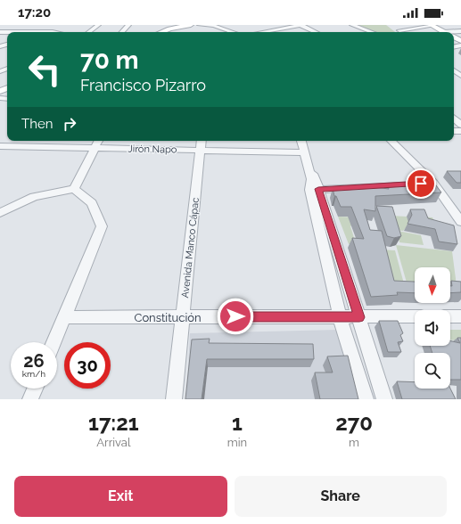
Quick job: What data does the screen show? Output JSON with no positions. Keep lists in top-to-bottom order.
{
  "streets": {
    "street": ["Jirón Napo", "Avenida Manco Cápac", "Constitución"]
  },
  "crossings": [
    ["Jirón Napo", "Avenida Manco Cápac"],
    ["Avenida Manco Cápac", "Constitución"]
  ],
  "north": "bottom",
  "page": {
    "status": "17:20",
    "turn": ["70 m", "Francisco Pizarro"],
    "then": "Then",
    "speed": "26 km/h",
    "limit": "30",
    "eta": [
      "17:21",
      "Arrival",
      "1",
      "min",
      "270",
      "m"
    ],
    "buttons": ["Exit", "Share"]
  }
}
